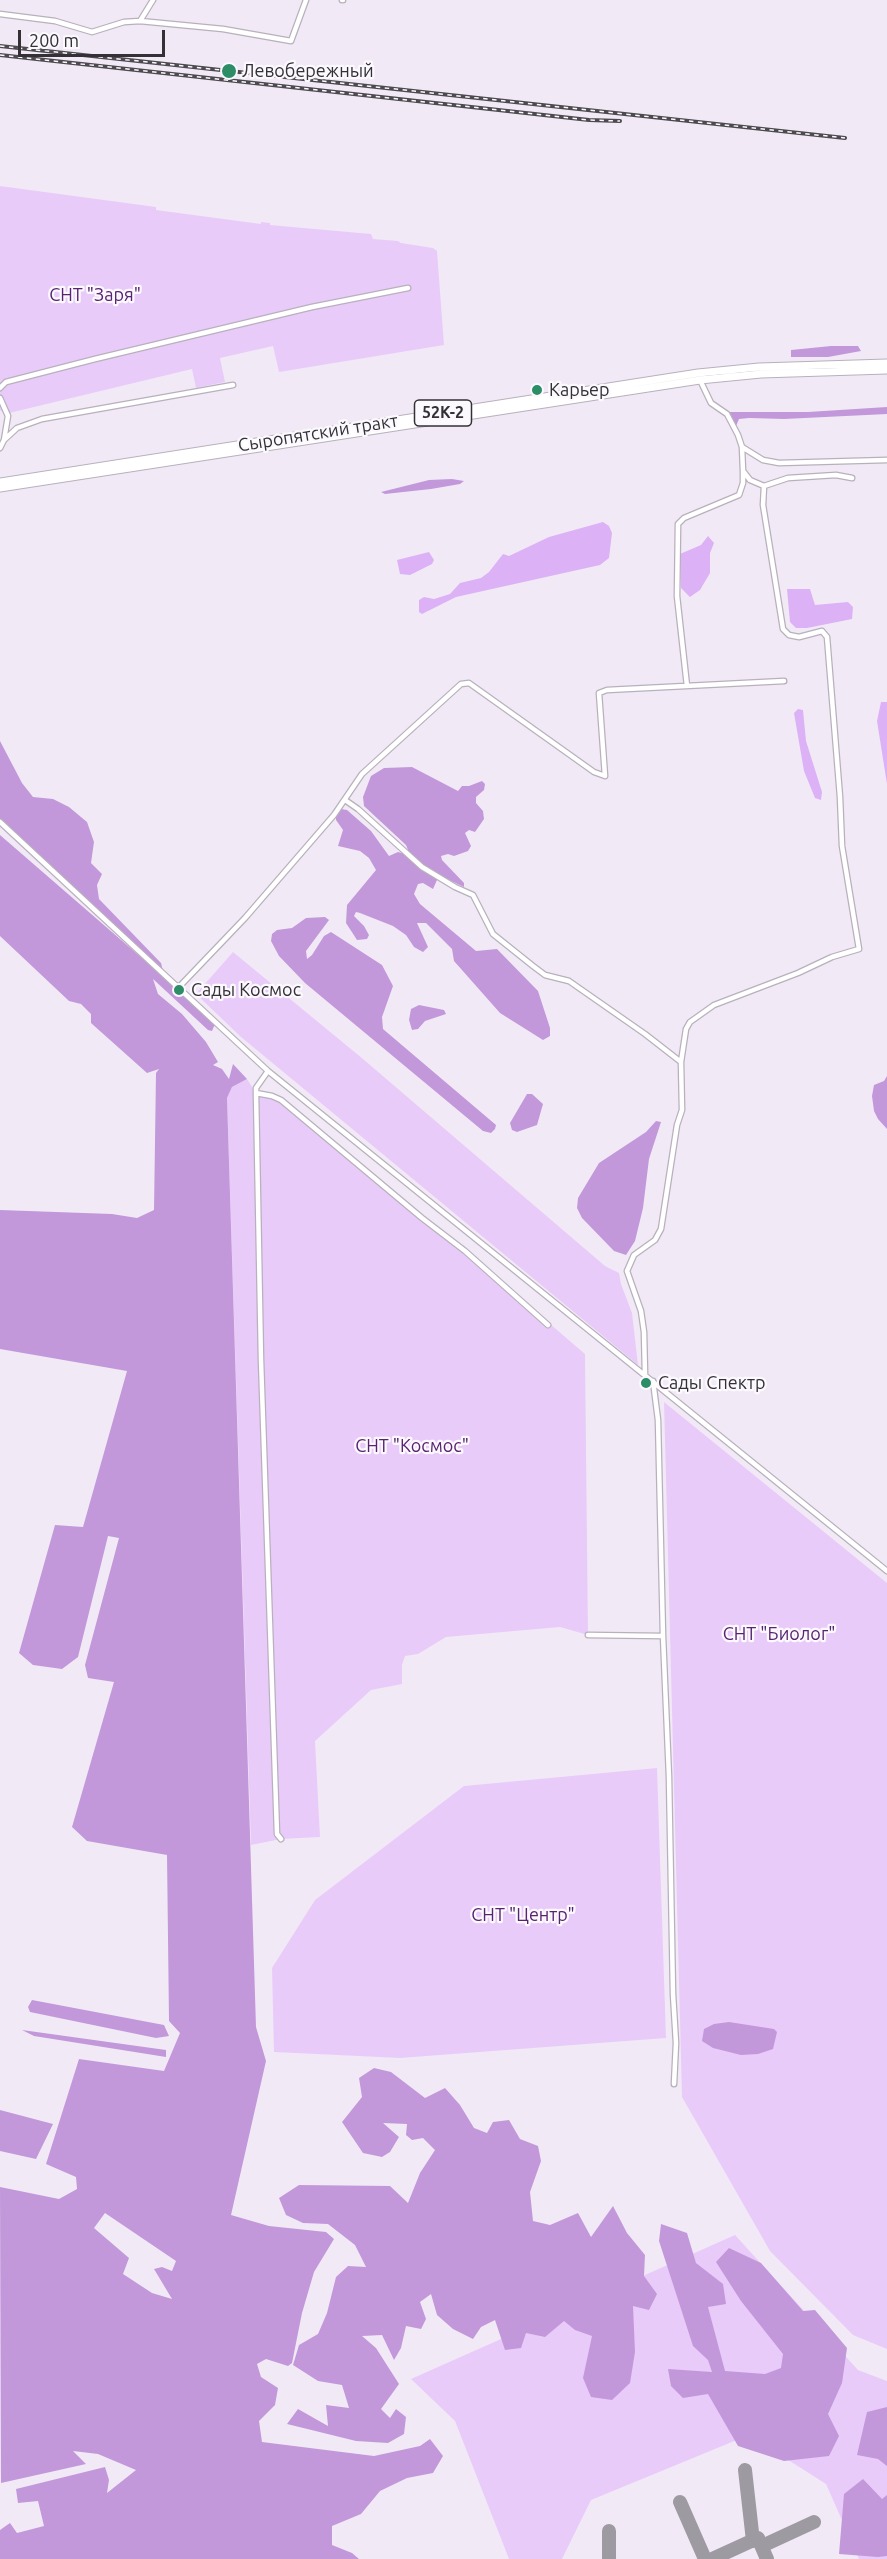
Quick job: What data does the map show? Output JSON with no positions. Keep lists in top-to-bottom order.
{
  "streets": {
    "main road": ["52К-2", "Сыропятский тракт"]
  },
  "parks": [
    "СНТ \"Заря\"",
    "СНТ \"Космос\"",
    "СНТ \"Биолог\"",
    "СНТ \"Центр\""
  ],
  "places": [
    "Левобережный",
    "Карьер",
    "Сады Космос",
    "Сады Спектр"
  ],
  "scale_bar": "200 m"
}
